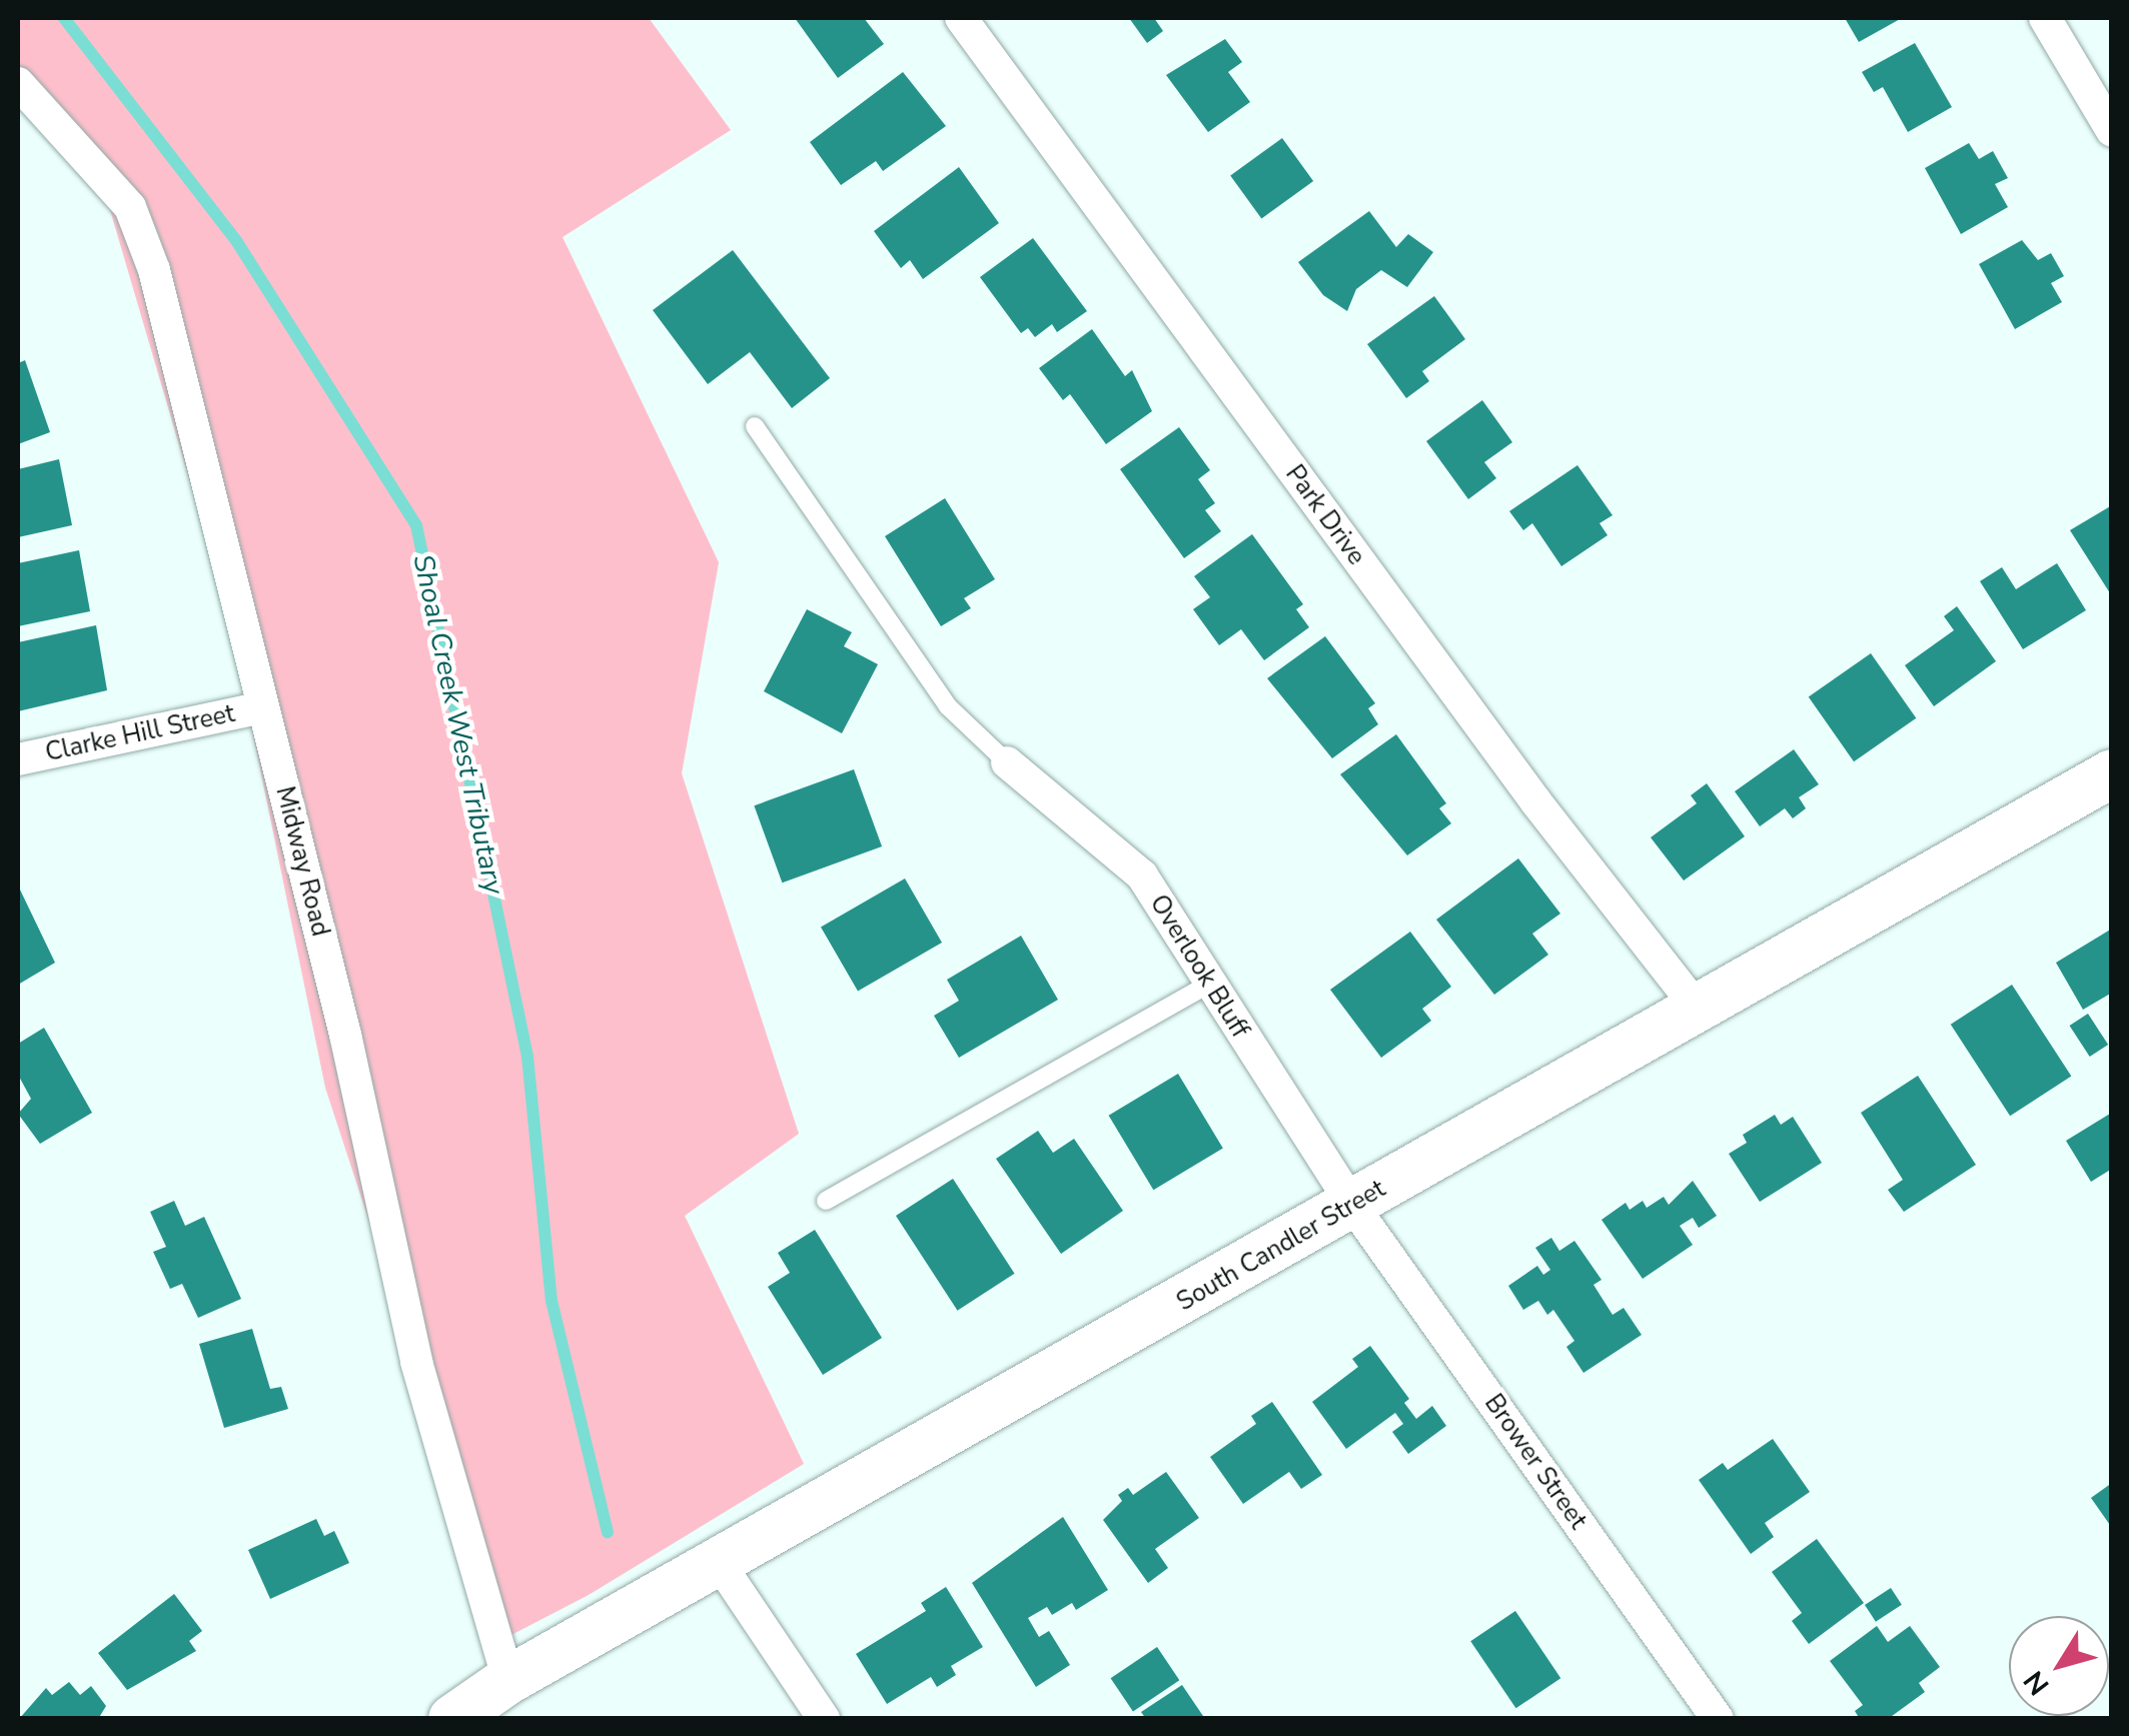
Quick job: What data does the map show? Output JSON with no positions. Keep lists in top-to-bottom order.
{
  "streets": {
    "main road": ["South Candler Street"],
    "street": [
      "Park Drive",
      "Clarke Hill Street",
      "Midway Road",
      "Overlook Bluff",
      "Brower Street"
    ]
  },
  "crossings": [
    ["Park Drive", "South Candler Street"],
    ["Clarke Hill Street", "Midway Road"],
    ["Midway Road", "South Candler Street"],
    ["Overlook Bluff", "South Candler Street"],
    ["Overlook Bluff", "Brower Street"],
    ["South Candler Street", "Brower Street"]
  ],
  "water": ["Shoal Creek West Tributary"],
  "north": "bottom left"
}
